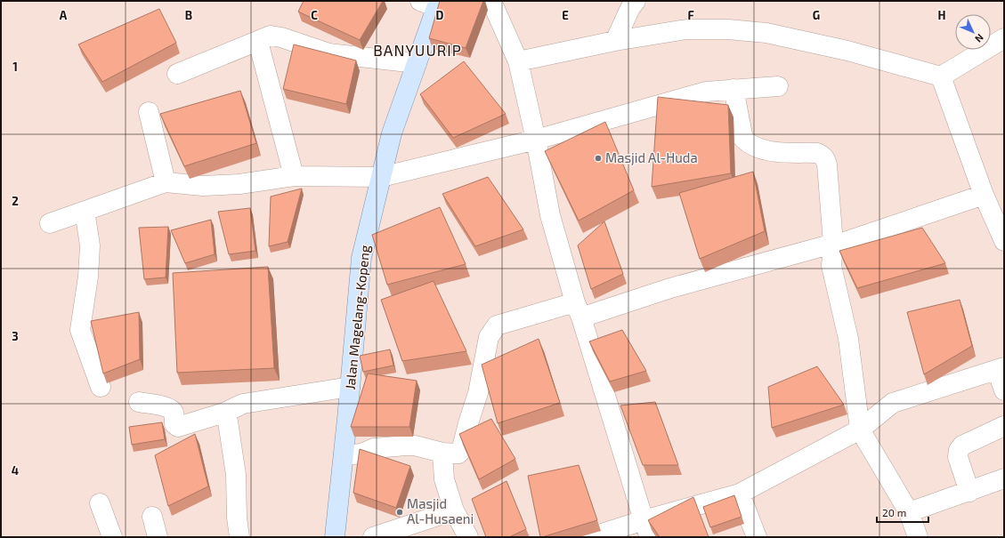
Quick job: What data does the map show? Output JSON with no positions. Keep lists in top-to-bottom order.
{
  "streets": {
    "main road": ["Jalan Magelang-Kopeng"]
  },
  "districts": ["BANYUURIP"],
  "places": ["Masjid Al-Huda", "Masjid Al-Husaeni"],
  "scale_bar": "20 m",
  "north": "bottom right",
  "grid": {
    "columns": [
      "A",
      "B",
      "C",
      "D",
      "E",
      "F",
      "G",
      "H"
    ],
    "rows": [
      "1",
      "2",
      "3",
      "4"
    ]
  }
}
